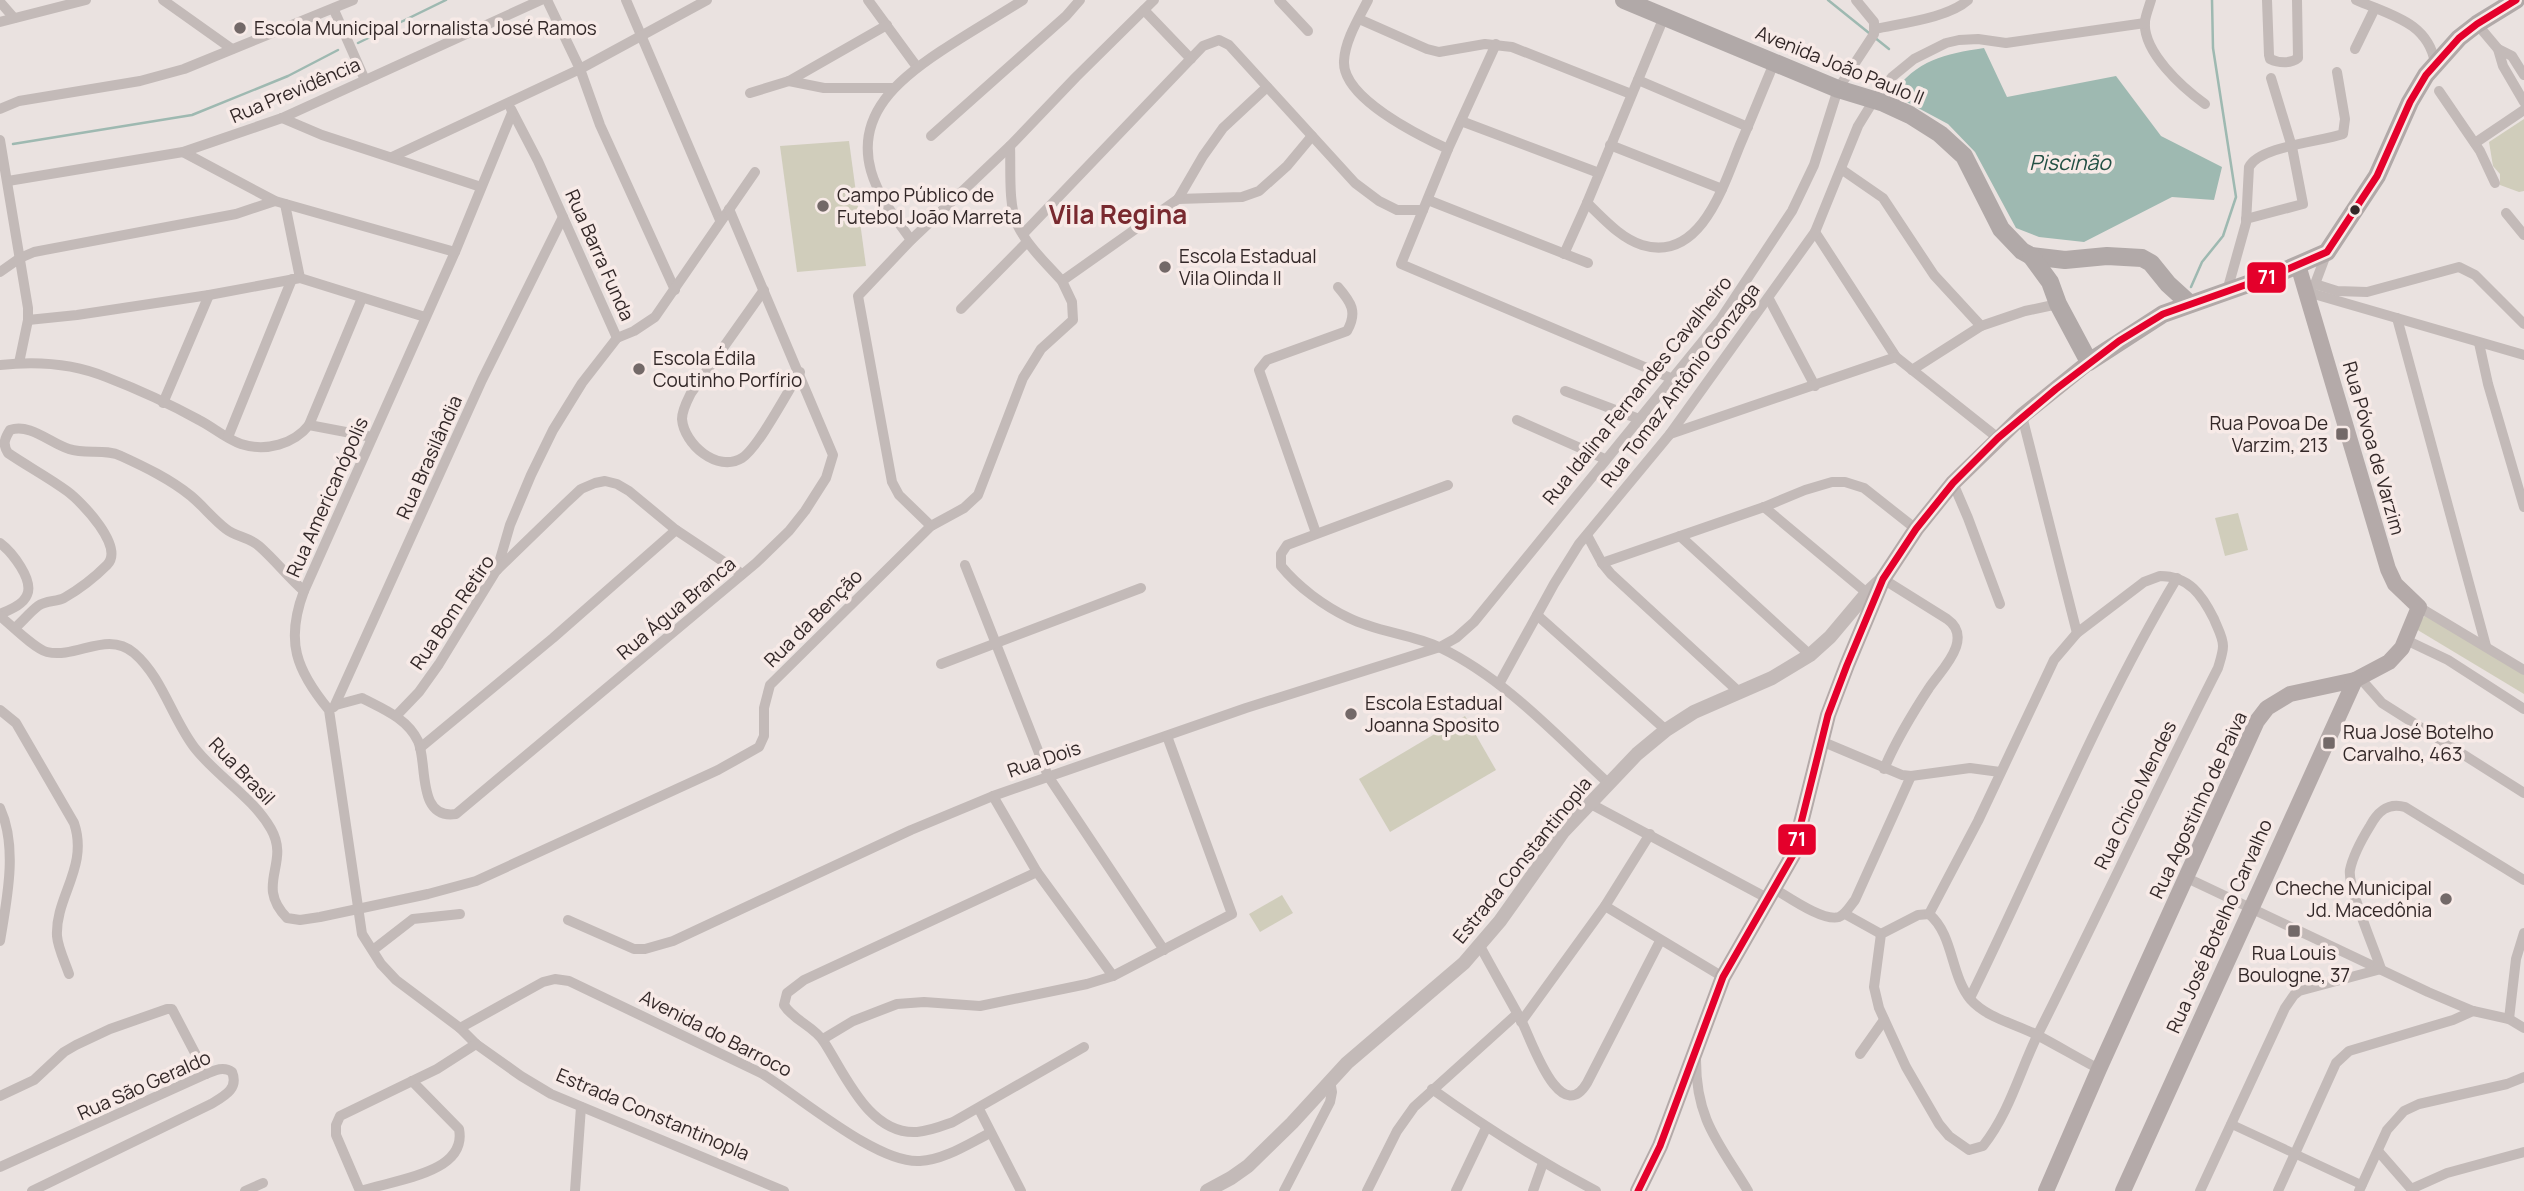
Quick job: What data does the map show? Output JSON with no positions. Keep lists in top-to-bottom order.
{
  "streets": {
    "main road": [
      "Avenida João Paulo II",
      "Rua Póvoa de Varzim",
      "Rua Agostinho de Paiva",
      "Rua José Botelho Carvalho"
    ],
    "street": [
      "Rua Previdência",
      "Rua Barra Funda",
      "Rua Tomaz Antônio Gonzaga",
      "Rua Idalina Fernandes Cavalheiro",
      "Rua Brasilândia",
      "Rua Americanópolis",
      "Rua Água Branca",
      "Rua Bom Retiro",
      "Rua da Benção",
      "Rua Dois",
      "Rua Brasil",
      "Rua Chico Mendes",
      "Estrada Constantinopla",
      "Avenida do Barroco",
      "Rua São Geraldo"
    ]
  },
  "crossings": [
    ["Avenida João Paulo II", "Rua Tomaz Antônio Gonzaga"],
    ["Avenida João Paulo II", "Rua Idalina Fernandes Cavalheiro"],
    ["Rua Barra Funda", "Rua Brasilândia"],
    ["Rua Barra Funda", "Rua Americanópolis"],
    ["Rua Barra Funda", "Rua Água Branca"],
    ["Rua Idalina Fernandes Cavalheiro", "Rua Dois"],
    ["Rua Brasilândia", "Rua Americanópolis"],
    ["Rua Brasilândia", "Rua Água Branca"],
    ["Rua Americanópolis", "Rua Água Branca"],
    ["Rua Americanópolis", "Rua da Benção"],
    ["Rua Americanópolis", "Rua Brasil"],
    ["Rua Água Branca", "Rua Bom Retiro"],
    ["Rua da Benção", "Rua Brasil"],
    ["Rua Agostinho de Paiva", "Rua José Botelho Carvalho"]
  ],
  "districts": ["Vila Regina"],
  "water": ["Piscinão"],
  "places": {
    "other": [
      "Escola Municipal Jornalista José Ramos",
      "Campo Público de Futebol João Marreta",
      "Escola Estadual Vila Olinda II",
      "Escola Édila Coutinho Porfírio",
      "Escola Estadual Joanna Sposito",
      "Cheche Municipal Jd. Macedônia"
    ],
    "transit": ["Rua Povoa De Varzim, 213", "Rua José Botelho Carvalho, 463", "Rua Louis Boulogne, 37"]
  },
  "lines": ["transit line 71"]
}
